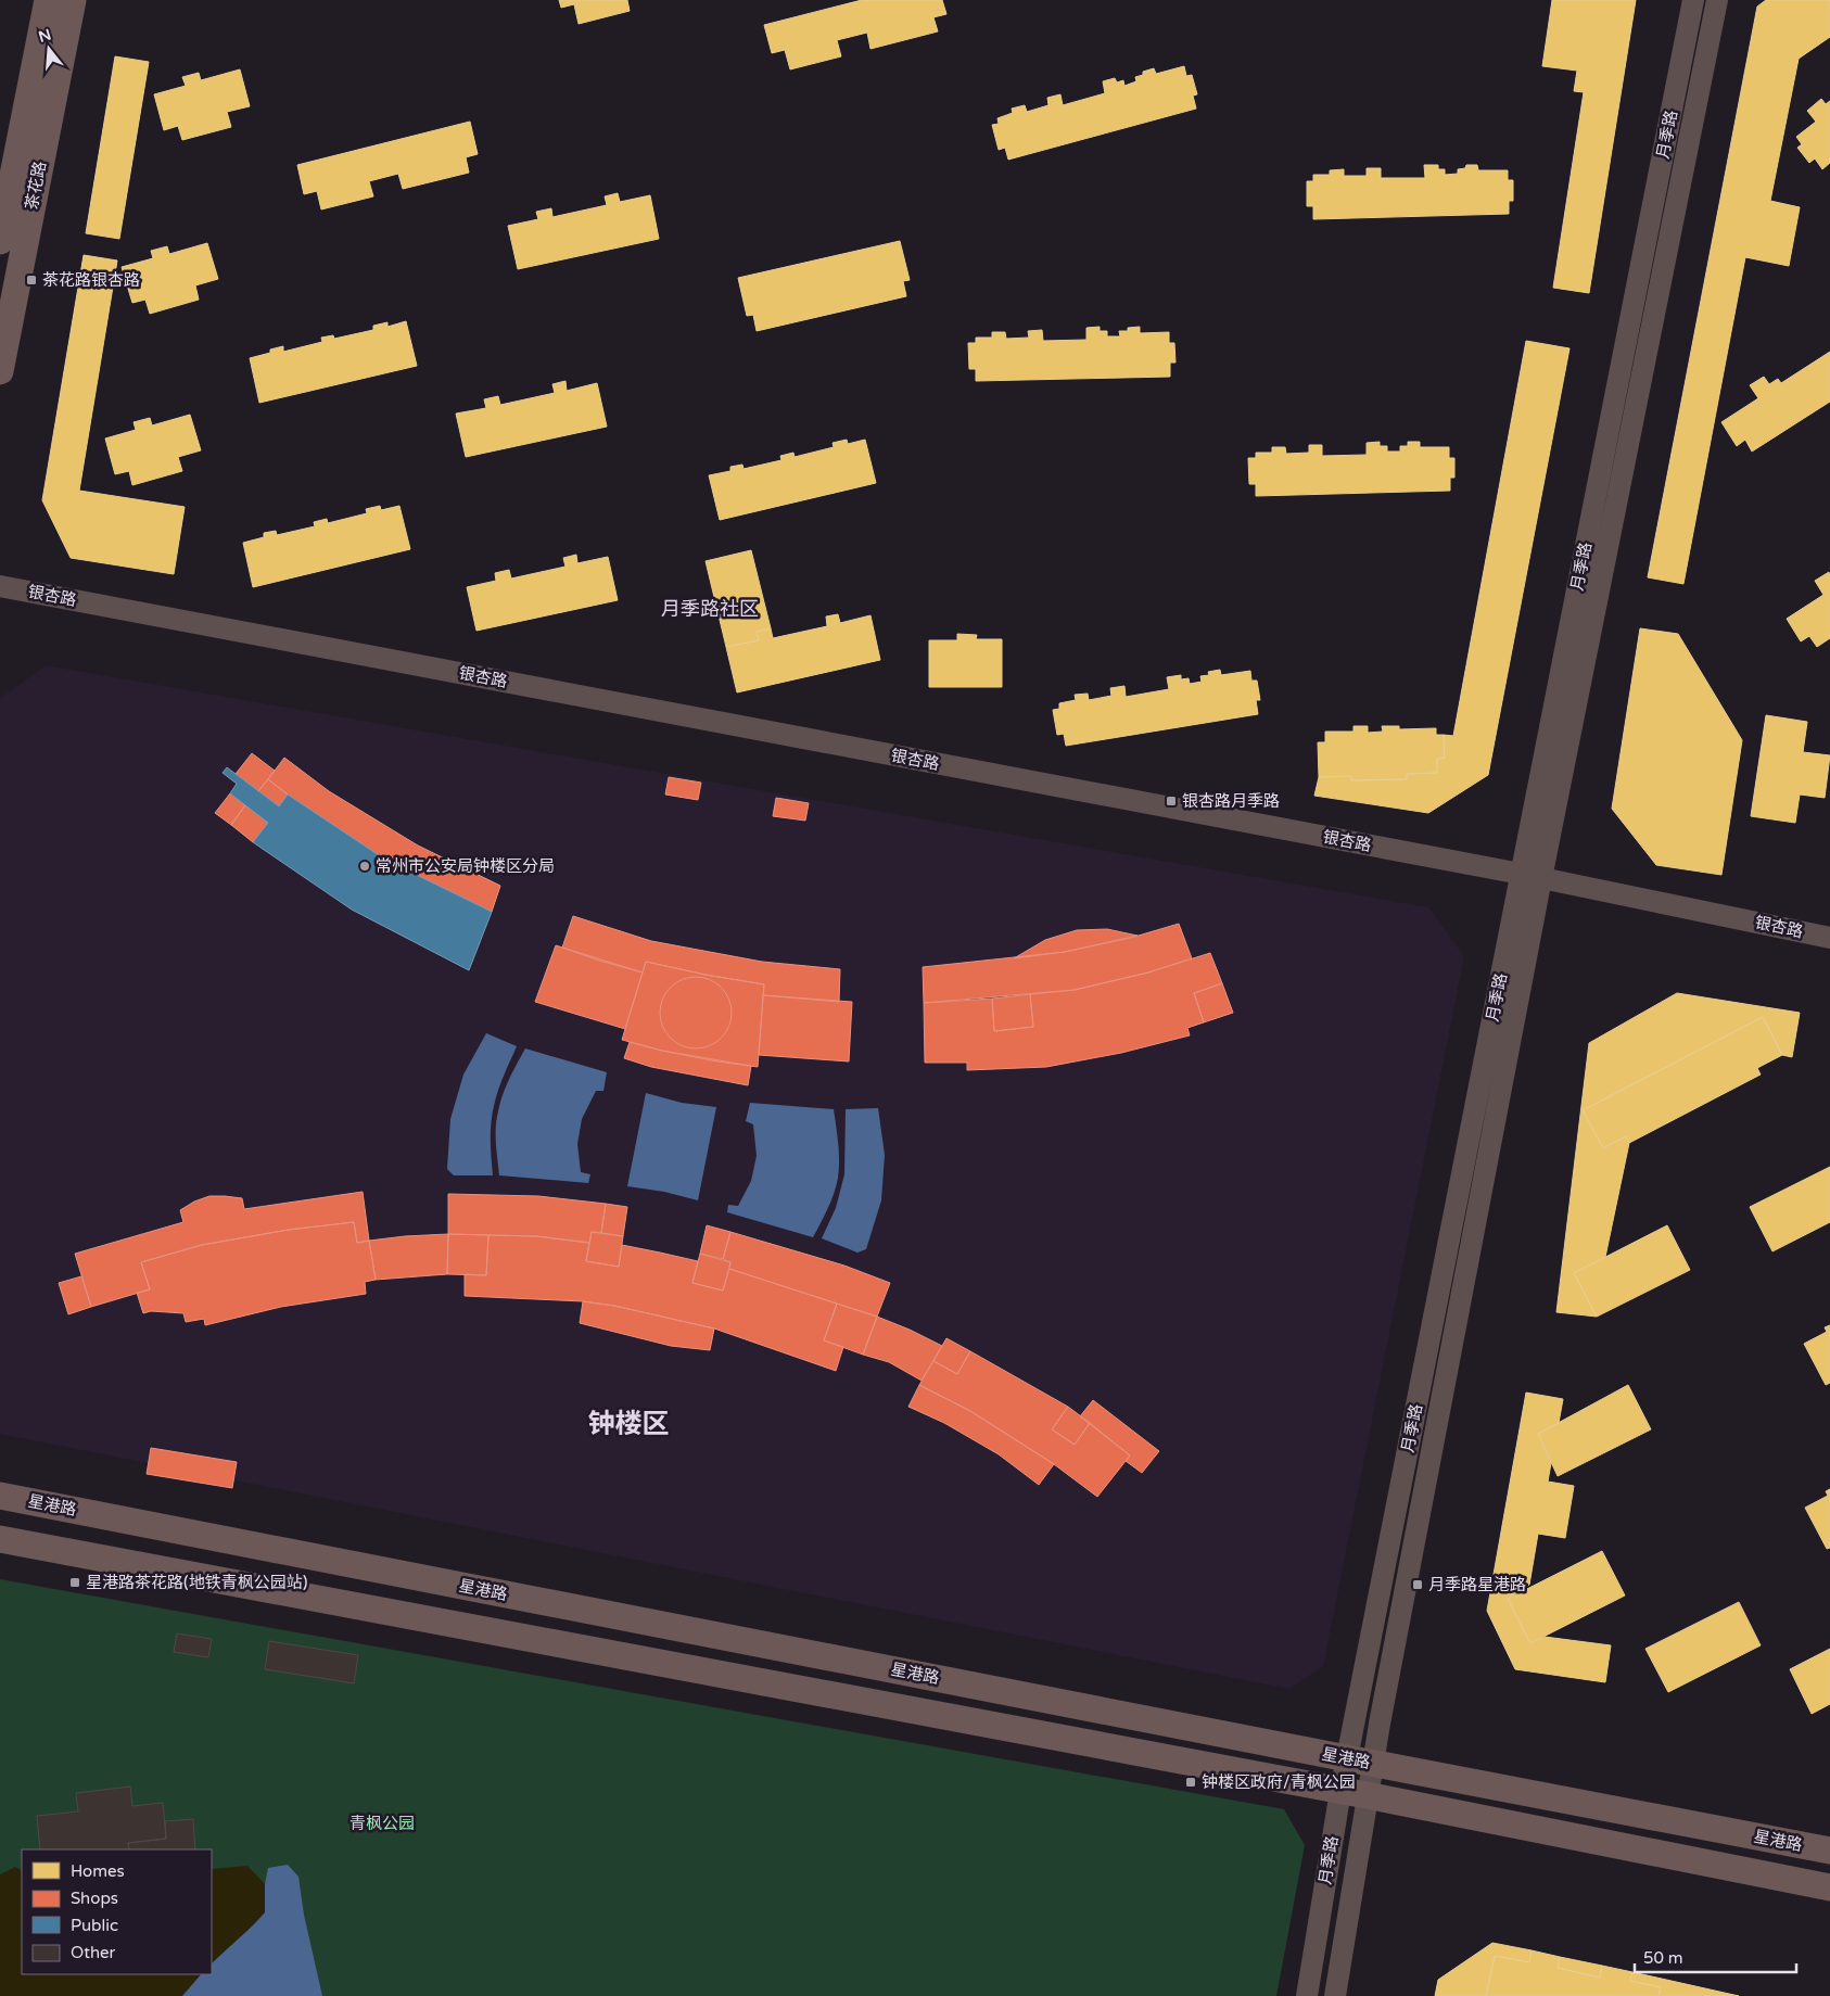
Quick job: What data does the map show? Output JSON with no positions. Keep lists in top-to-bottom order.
{
  "streets": {
    "main road": ["茶花路", "星港路"],
    "street": ["月季路", "银杏路"]
  },
  "crossings": [
    ["月季路", "银杏路"],
    ["月季路", "星港路"]
  ],
  "districts": ["月季路社区", "钟楼区"],
  "parks": ["青枫公园"],
  "places": {
    "transit": [
      "茶花路银杏路",
      "银杏路月季路",
      "星港路茶花路(地铁青枫公园站)",
      "月季路星港路",
      "钟楼区政府/青枫公园"
    ],
    "other": ["常州市公安局钟楼区分局"]
  },
  "legend": [
    "Homes",
    "Shops",
    "Public",
    "Other"
  ],
  "scale_bar": "50 m",
  "north": "top"
}
